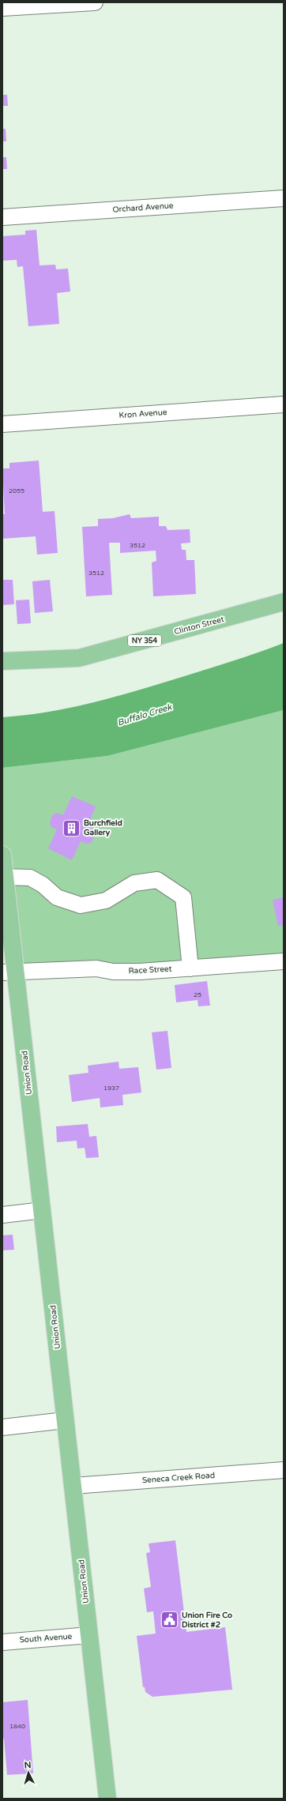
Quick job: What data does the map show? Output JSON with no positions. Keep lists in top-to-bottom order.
{
  "streets": {
    "main road": ["Clinton Street", "NY 354", "Union Road"],
    "street": [
      "Orchard Avenue",
      "Kron Avenue",
      "Race Street",
      "Seneca Creek Road",
      "South Avenue"
    ]
  },
  "crossings": [
    ["Race Street", "Union Road"],
    ["Union Road", "Seneca Creek Road"],
    ["Union Road", "South Avenue"]
  ],
  "water": ["Buffalo Creek"],
  "places": {
    "building": ["Burchfield Gallery"],
    "public building": ["Union Fire Co District #2"]
  },
  "house_numbers": [
    "2055",
    "3512",
    "3512",
    "25",
    "1937",
    "1840"
  ],
  "north": "top"
}
